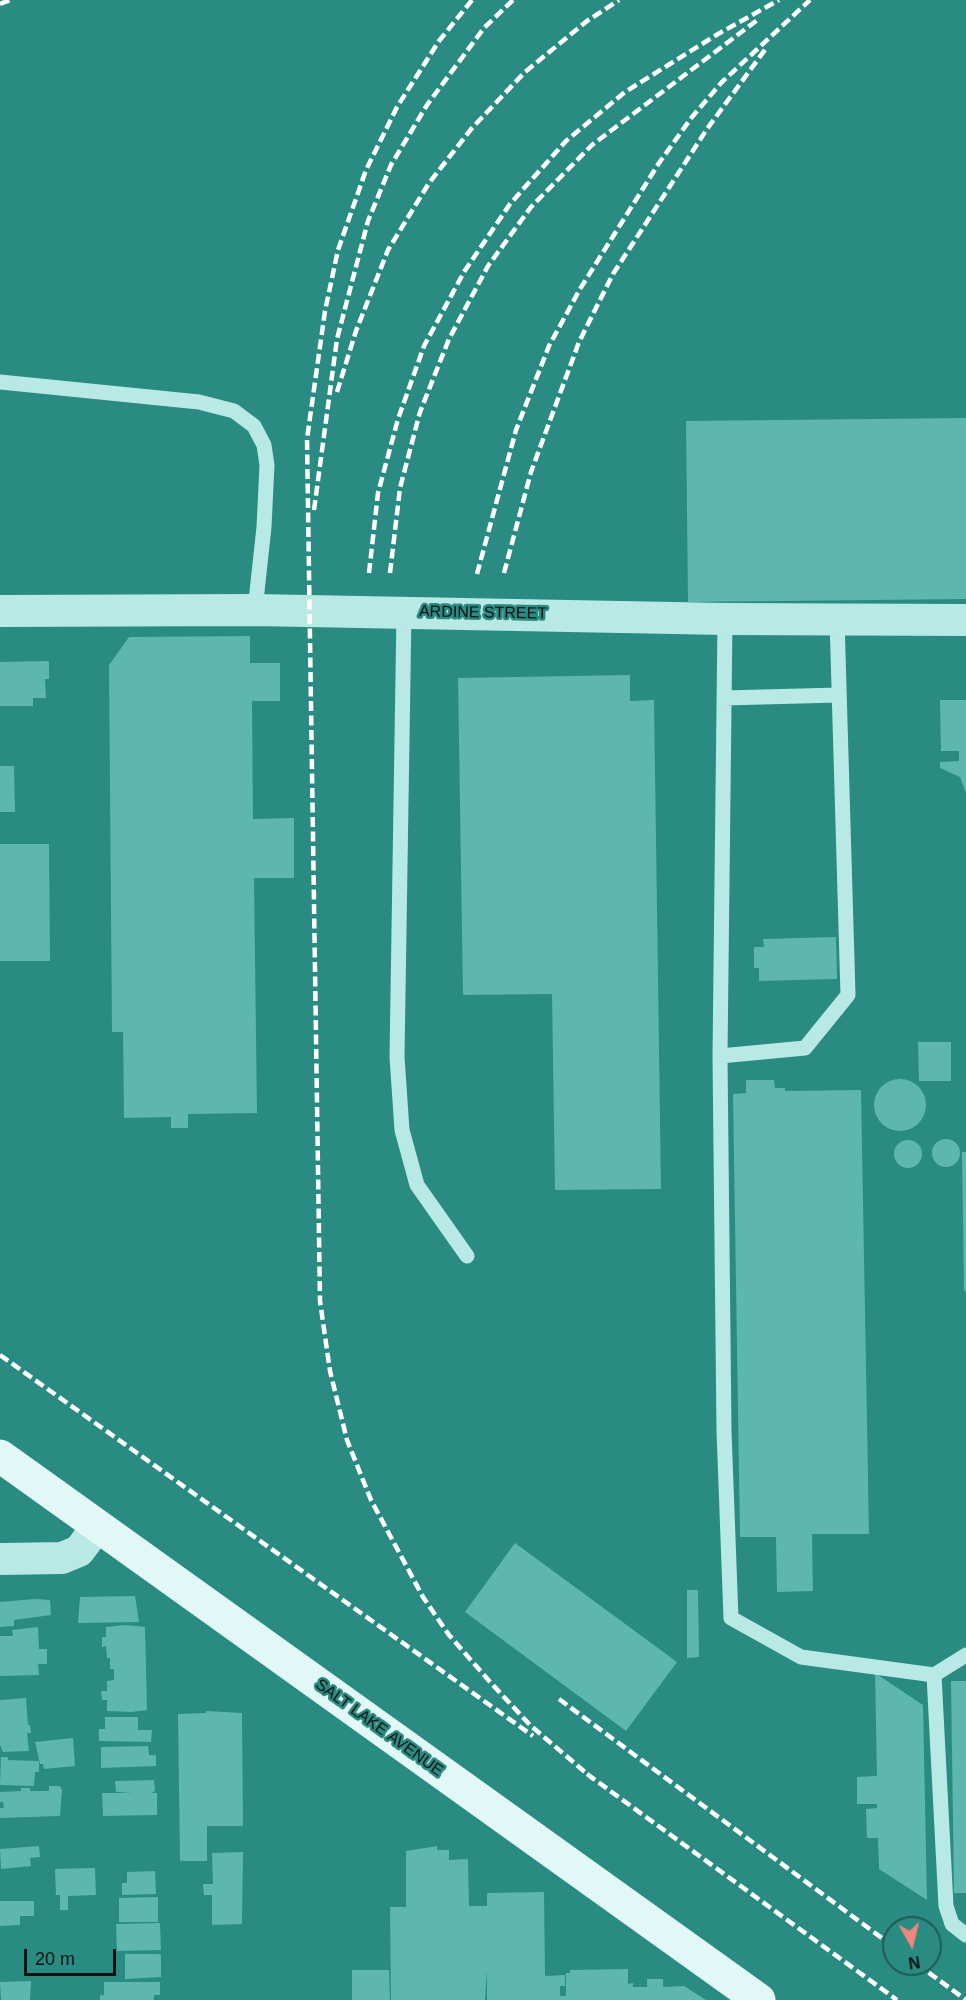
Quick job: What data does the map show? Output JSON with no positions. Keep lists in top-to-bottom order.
{
  "streets": {
    "street": ["ARDINE STREET", "SALT LAKE AVENUE"]
  },
  "scale_bar": "20 m",
  "north": "bottom"
}
